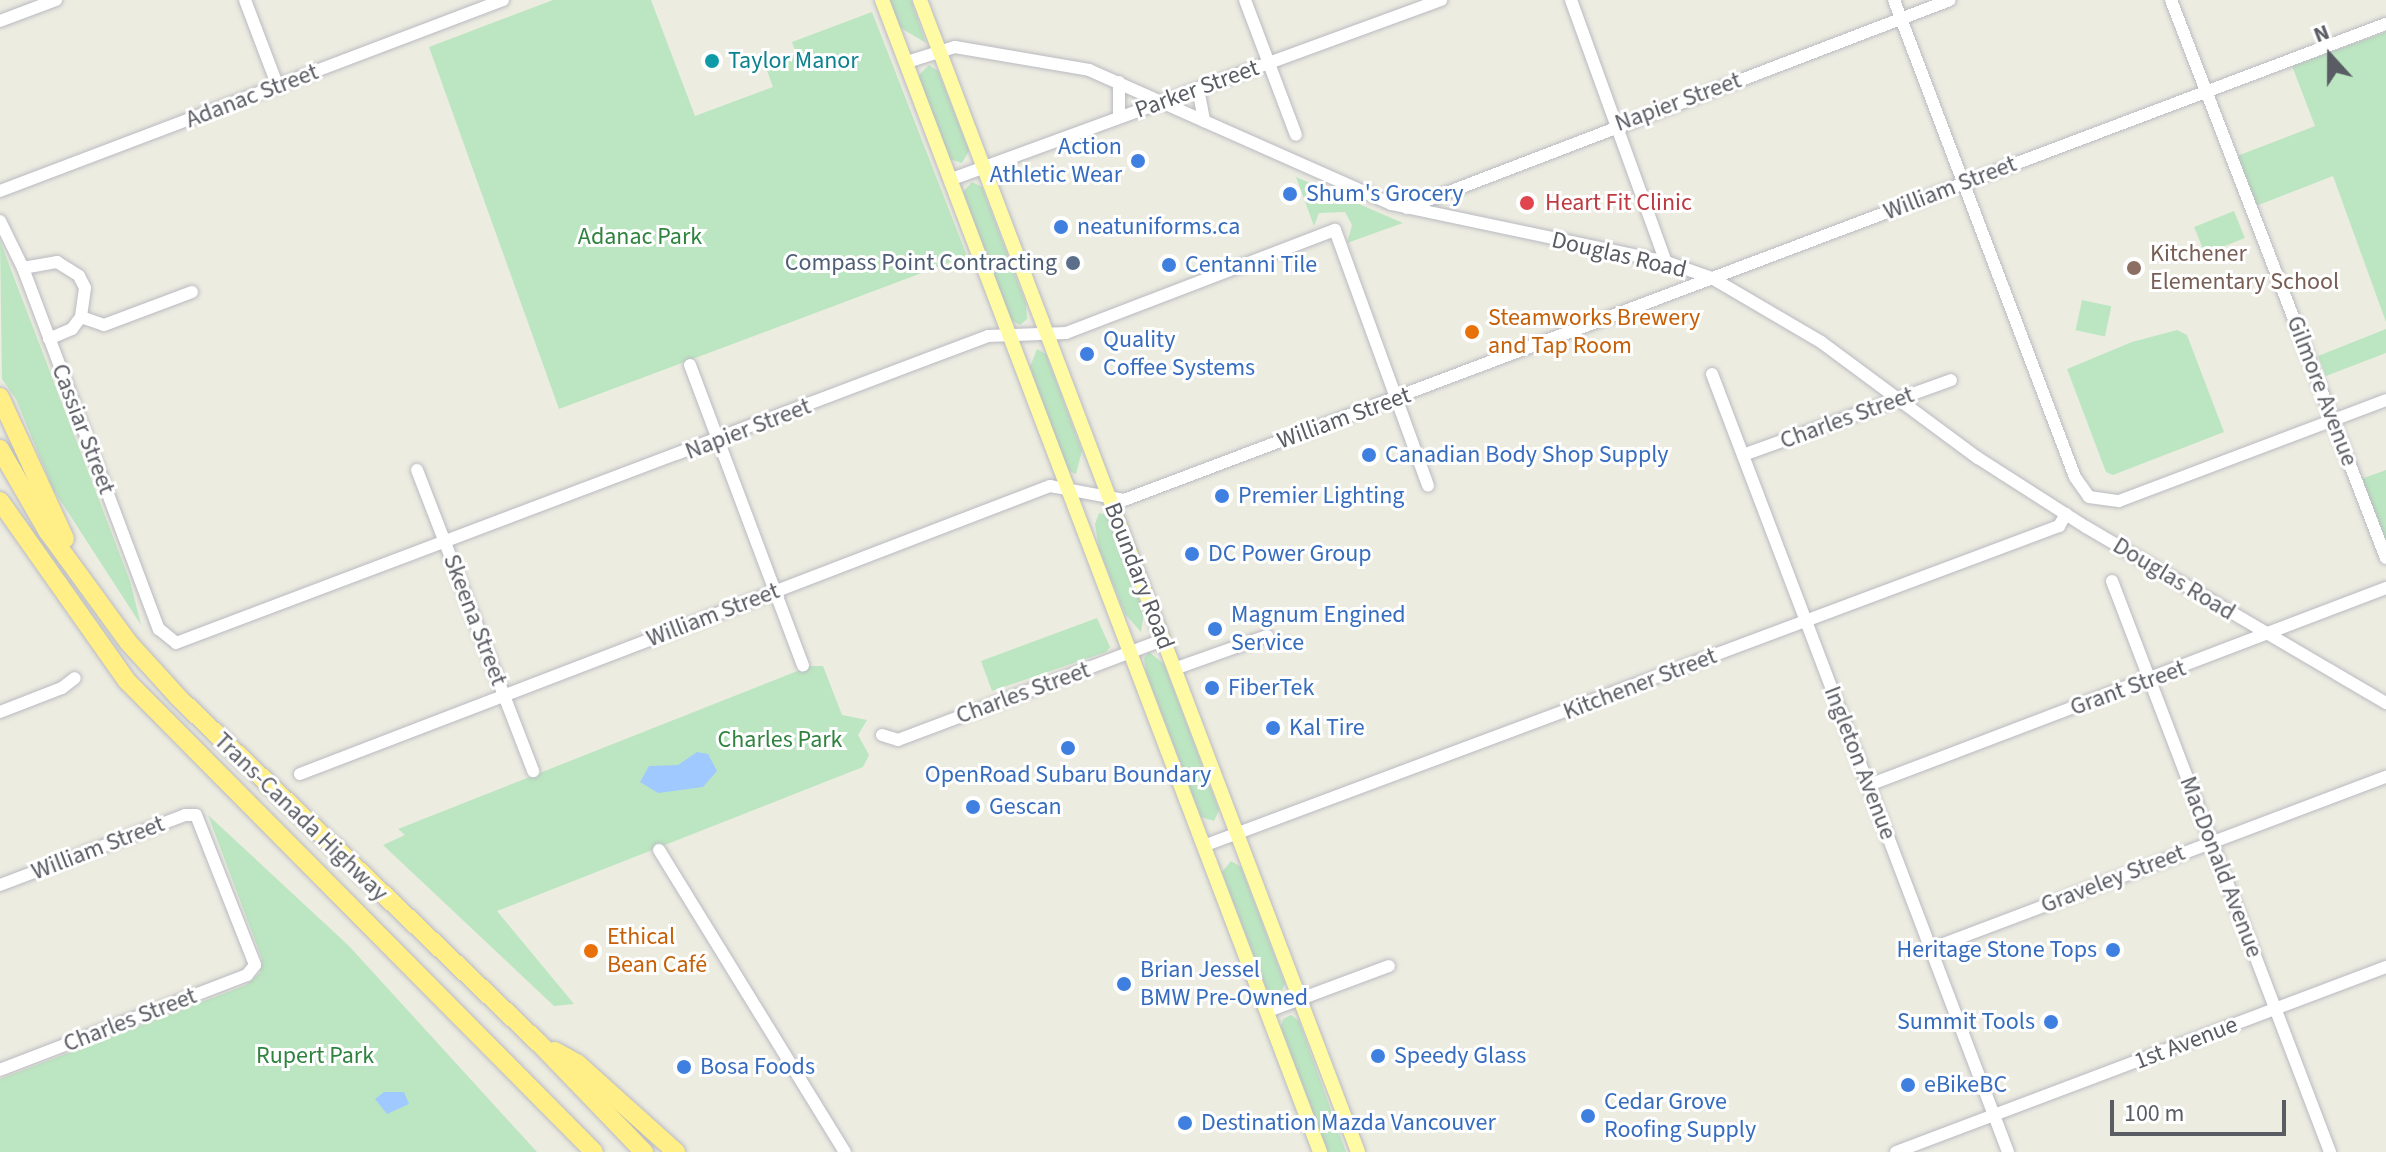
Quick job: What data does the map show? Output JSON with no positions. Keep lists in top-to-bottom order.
{
  "streets": {
    "highway": ["Trans-Canada Highway"],
    "main road": ["Boundary Road"],
    "street": [
      "Parker Street",
      "Adanac Street",
      "Napier Street",
      "William Street",
      "Douglas Road",
      "Gilmore Avenue",
      "Charles Street",
      "Cassiar Street",
      "Skeena Street",
      "Kitchener Street",
      "Grant Street",
      "Ingleton Avenue",
      "MacDonald Avenue",
      "Graveley Street",
      "1st Avenue"
    ]
  },
  "crossings": [
    ["Parker Street", "Douglas Road"],
    ["Parker Street", "Boundary Road"],
    ["Napier Street", "William Street"],
    ["Napier Street", "Douglas Road"],
    ["Napier Street", "Cassiar Street"],
    ["Napier Street", "Boundary Road"],
    ["Napier Street", "Skeena Street"],
    ["William Street", "Douglas Road"],
    ["William Street", "Gilmore Avenue"],
    ["William Street", "Charles Street"],
    ["William Street", "Boundary Road"],
    ["William Street", "Skeena Street"],
    ["Douglas Road", "Charles Street"],
    ["Douglas Road", "Boundary Road"],
    ["Douglas Road", "Kitchener Street"],
    ["Douglas Road", "Grant Street"],
    ["Charles Street", "Boundary Road"],
    ["Charles Street", "Ingleton Avenue"],
    ["Boundary Road", "Kitchener Street"],
    ["Kitchener Street", "Ingleton Avenue"],
    ["Grant Street", "Ingleton Avenue"],
    ["Grant Street", "MacDonald Avenue"],
    ["Ingleton Avenue", "Graveley Street"],
    ["Ingleton Avenue", "1st Avenue"],
    ["MacDonald Avenue", "Graveley Street"],
    ["MacDonald Avenue", "1st Avenue"]
  ],
  "parks": ["Adanac Park", "Charles Park", "Rupert Park"],
  "places": [
    "Taylor Manor",
    "Action Athletic Wear",
    "Shum's Grocery",
    "Heart Fit Clinic",
    "neatuniforms.ca",
    "Compass Point Contracting",
    "Centanni Tile",
    "Kitchener Elementary School",
    "Steamworks Brewery and Tap Room",
    "Quality Coffee Systems",
    "Canadian Body Shop Supply",
    "Premier Lighting",
    "DC Power Group",
    "Magnum Engined Service",
    "FiberTek",
    "Kal Tire",
    "OpenRoad Subaru Boundary",
    "Gescan",
    "Heritage Stone Tops",
    "Ethical Bean Café",
    "Brian Jessel BMW Pre-Owned",
    "Summit Tools",
    "Speedy Glass",
    "Bosa Foods",
    "eBikeBC",
    "Cedar Grove Roofing Supply",
    "Destination Mazda Vancouver"
  ],
  "scale_bar": "100 m",
  "north": "top"
}
